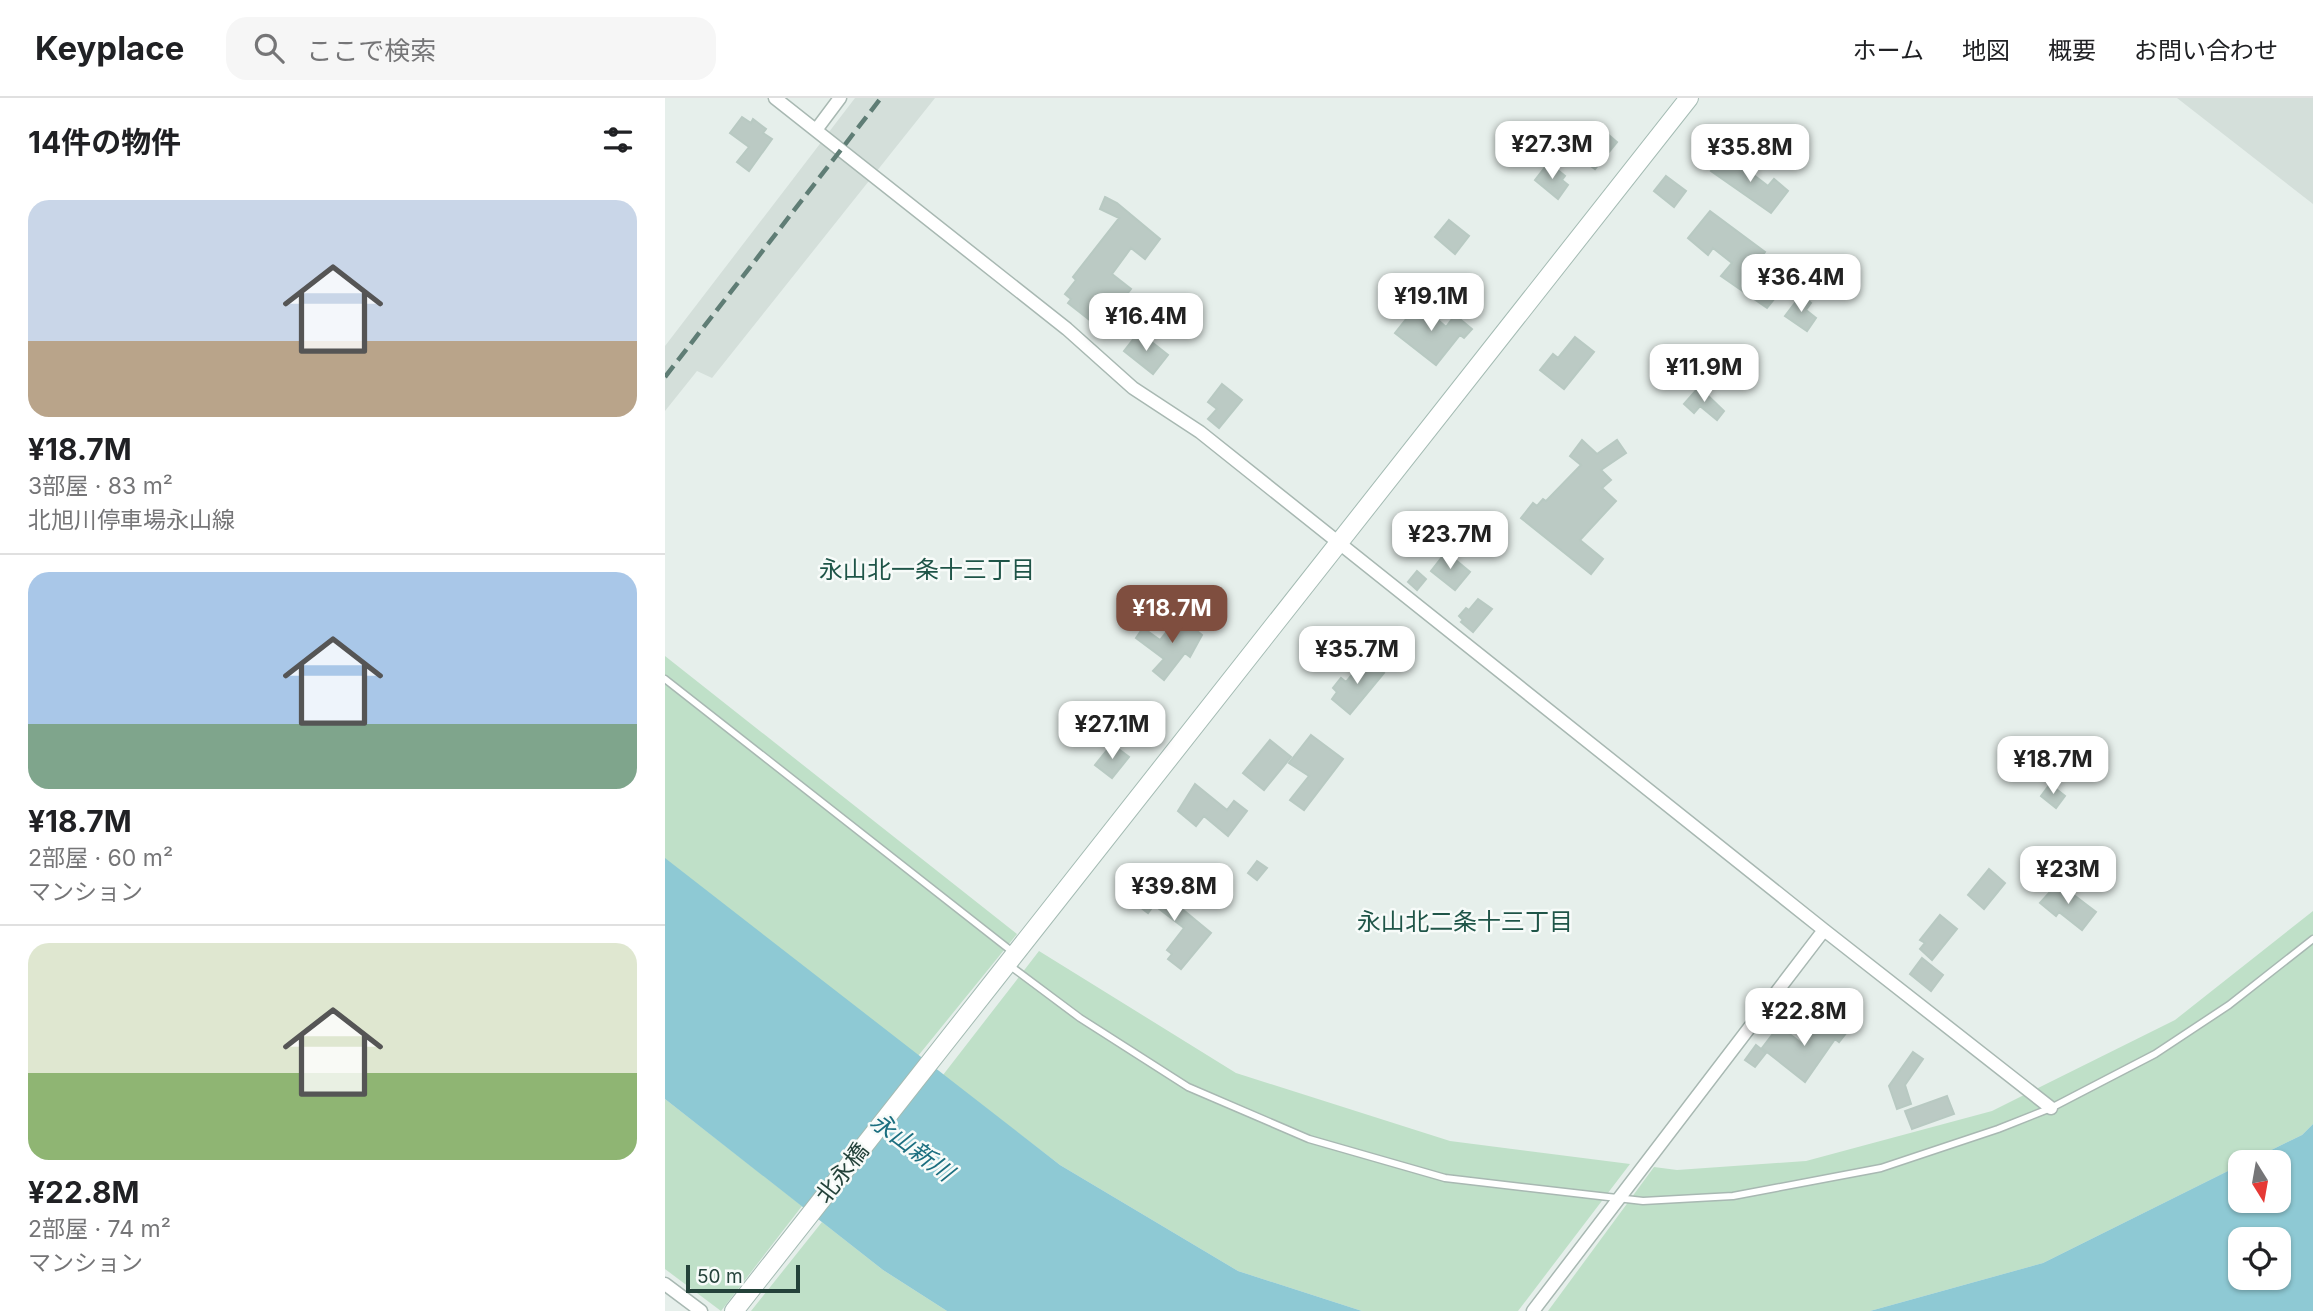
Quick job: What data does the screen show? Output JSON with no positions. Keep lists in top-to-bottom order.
{
  "streets": {
    "main road": ["北永橋"]
  },
  "districts": ["永山北一条十三丁目", "永山北二条十三丁目"],
  "water": ["永山新川"],
  "scale_bar": "50 m",
  "north": "bottom",
  "page": {
    "header": "Keyplace",
    "search": "ここで検索",
    "nav": [
      "ホーム",
      "地図",
      "概要",
      "お問い合わせ"
    ],
    "heading": "14件の物件",
    "price": [
      "¥27.3M",
      "¥35.8M",
      "¥36.4M",
      "¥19.1M",
      "¥16.4M",
      "¥11.9M",
      "¥23.7M",
      "¥18.7M",
      "¥35.7M",
      "¥27.1M",
      "¥18.7M",
      "¥23M",
      "¥39.8M",
      "¥22.8M"
    ],
    "list": [
      {
        "name": "¥18.7M",
        "note": "3部屋 · 83 m² · 北旭川停車場永山線"
      },
      {
        "name": "¥18.7M",
        "note": "2部屋 · 60 m² · マンション"
      },
      {
        "name": "¥22.8M",
        "note": "2部屋 · 74 m² · マンション"
      }
    ],
    "scale": "50 m"
  }
}
